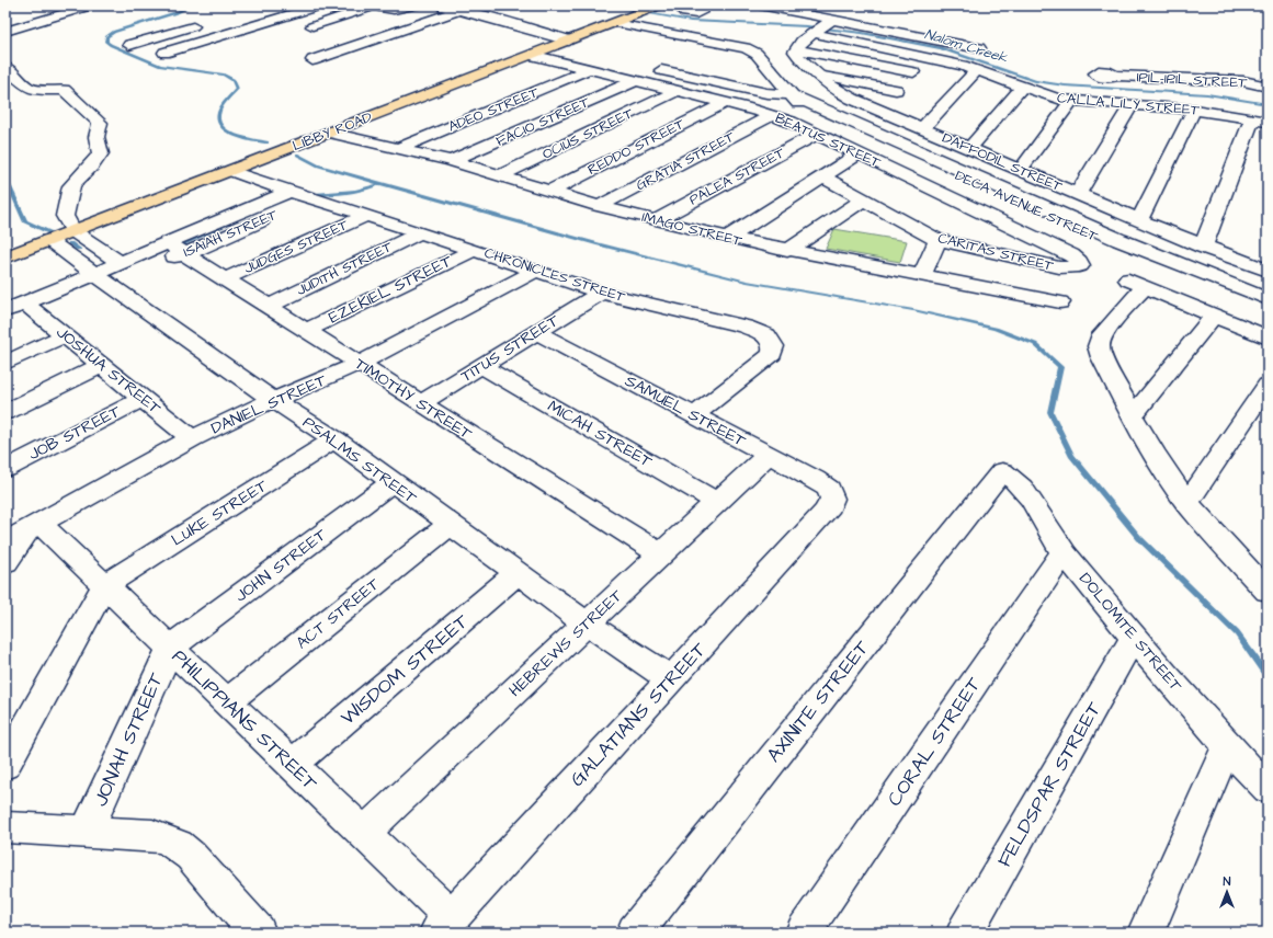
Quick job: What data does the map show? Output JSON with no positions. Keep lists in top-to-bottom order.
{
  "streets": {
    "main road": ["LIBBY ROAD"],
    "street": [
      "IPIL-IPIL STREET",
      "CALLA LILY STREET",
      "ADEO STREET",
      "FACIO STREET",
      "OCIUS STREET",
      "BEATUS STREET",
      "REDDO STREET",
      "GRATIA STREET",
      "DAFFODIL STREET",
      "PALEA STREET",
      "DECA AVENUE STREET",
      "IMAGO STREET",
      "ISAIAH STREET",
      "JUDGES STREET",
      "CARITAS STREET",
      "JUDITH STREET",
      "CHRONICLES STREET",
      "EZEKIEL STREET",
      "TITUS STREET",
      "JOSHUA STREET",
      "TIMOTHY STREET",
      "DANIEL STREET",
      "SAMUEL STREET",
      "JOB STREET",
      "MICAH STREET",
      "PSALMS STREET",
      "LUKE STREET",
      "JOHN STREET",
      "ACT STREET",
      "DOLOMITE STREET",
      "HEBREWS STREET",
      "WISDOM STREET",
      "AXINITE STREET",
      "GALATIANS STREET",
      "PHILIPPIANS STREET",
      "JONAH STREET",
      "CORAL STREET",
      "FELDSPAR STREET"
    ]
  },
  "crossings": [
    ["ADEO STREET", "BEATUS STREET"],
    ["ADEO STREET", "IMAGO STREET"],
    ["FACIO STREET", "BEATUS STREET"],
    ["FACIO STREET", "IMAGO STREET"],
    ["LIBBY ROAD", "BEATUS STREET"],
    ["LIBBY ROAD", "DECA AVENUE STREET"],
    ["LIBBY ROAD", "IMAGO STREET"],
    ["LIBBY ROAD", "CHRONICLES STREET"],
    ["LIBBY ROAD", "PSALMS STREET"],
    ["OCIUS STREET", "BEATUS STREET"],
    ["OCIUS STREET", "IMAGO STREET"],
    ["BEATUS STREET", "REDDO STREET"],
    ["BEATUS STREET", "GRATIA STREET"],
    ["BEATUS STREET", "PALEA STREET"],
    ["BEATUS STREET", "CARITAS STREET"],
    ["REDDO STREET", "IMAGO STREET"],
    ["GRATIA STREET", "IMAGO STREET"],
    ["PALEA STREET", "IMAGO STREET"],
    ["ISAIAH STREET", "CHRONICLES STREET"],
    ["ISAIAH STREET", "JOSHUA STREET"],
    ["ISAIAH STREET", "TIMOTHY STREET"],
    ["ISAIAH STREET", "PSALMS STREET"],
    ["JUDGES STREET", "CHRONICLES STREET"],
    ["JUDGES STREET", "TIMOTHY STREET"],
    ["JUDITH STREET", "CHRONICLES STREET"],
    ["JUDITH STREET", "TIMOTHY STREET"],
    ["CHRONICLES STREET", "EZEKIEL STREET"],
    ["CHRONICLES STREET", "TITUS STREET"],
    ["CHRONICLES STREET", "DANIEL STREET"],
    ["CHRONICLES STREET", "SAMUEL STREET"],
    ["EZEKIEL STREET", "TIMOTHY STREET"],
    ["TITUS STREET", "TIMOTHY STREET"],
    ["TITUS STREET", "SAMUEL STREET"],
    ["TITUS STREET", "MICAH STREET"],
    ["JOSHUA STREET", "DANIEL STREET"],
    ["JOSHUA STREET", "JOB STREET"],
    ["TIMOTHY STREET", "DANIEL STREET"],
    ["TIMOTHY STREET", "HEBREWS STREET"],
    ["DANIEL STREET", "PSALMS STREET"],
    ["DANIEL STREET", "PHILIPPIANS STREET"],
    ["SAMUEL STREET", "HEBREWS STREET"],
    ["SAMUEL STREET", "GALATIANS STREET"],
    ["MICAH STREET", "HEBREWS STREET"],
    ["PSALMS STREET", "LUKE STREET"],
    ["PSALMS STREET", "JOHN STREET"],
    ["PSALMS STREET", "ACT STREET"],
    ["PSALMS STREET", "HEBREWS STREET"],
    ["PSALMS STREET", "WISDOM STREET"],
    ["PSALMS STREET", "GALATIANS STREET"],
    ["LUKE STREET", "PHILIPPIANS STREET"],
    ["JOHN STREET", "PHILIPPIANS STREET"],
    ["JOHN STREET", "JONAH STREET"],
    ["ACT STREET", "PHILIPPIANS STREET"],
    ["DOLOMITE STREET", "AXINITE STREET"],
    ["DOLOMITE STREET", "CORAL STREET"],
    ["DOLOMITE STREET", "FELDSPAR STREET"],
    ["HEBREWS STREET", "PHILIPPIANS STREET"],
    ["WISDOM STREET", "PHILIPPIANS STREET"],
    ["GALATIANS STREET", "PHILIPPIANS STREET"],
    ["PHILIPPIANS STREET", "JONAH STREET"]
  ],
  "water": ["Nalom Creek"],
  "north": "top"
}
